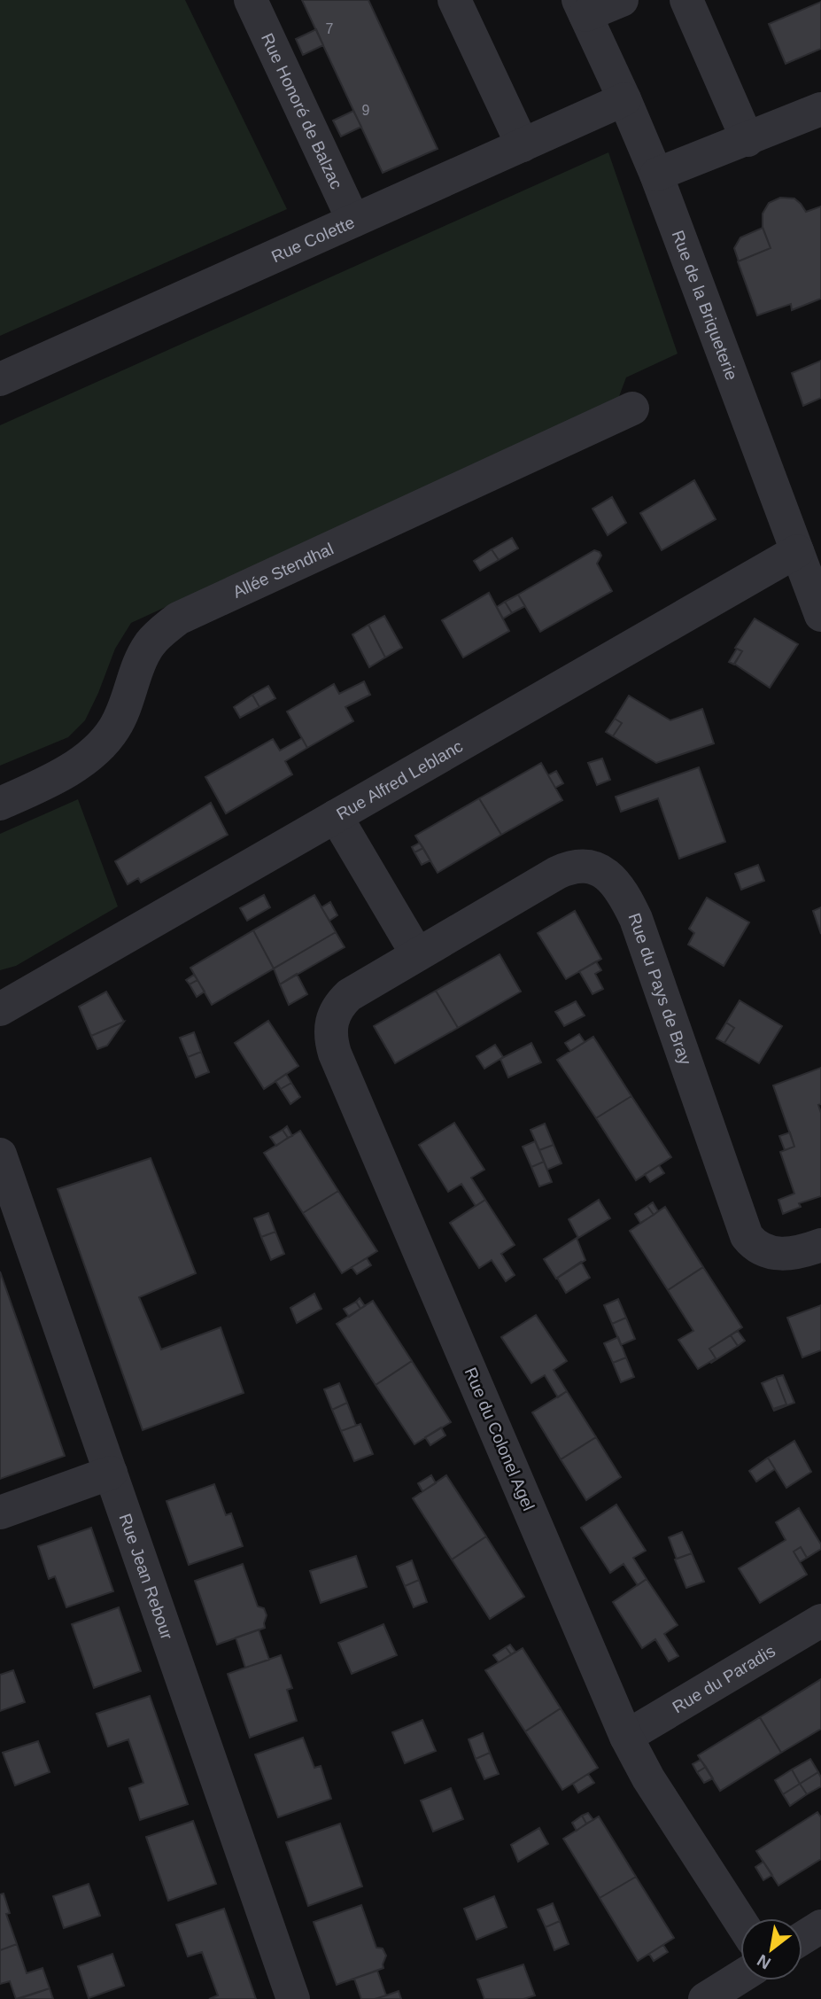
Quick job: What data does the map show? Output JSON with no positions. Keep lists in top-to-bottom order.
{
  "streets": {
    "street": [
      "Rue Honoré de Balzac",
      "Rue Colette",
      "Rue de la Briqueterie",
      "Allée Stendhal",
      "Rue Alfred Leblanc",
      "Rue du Pays de Bray",
      "Rue du Colonel Agel",
      "Rue Jean Rebour",
      "Rue du Paradis"
    ]
  },
  "crossings": [
    ["Rue Honoré de Balzac", "Rue Colette"],
    ["Rue Colette", "Rue de la Briqueterie"],
    ["Rue de la Briqueterie", "Rue Alfred Leblanc"],
    ["Rue du Pays de Bray", "Rue du Colonel Agel"],
    ["Rue du Colonel Agel", "Rue du Paradis"]
  ],
  "house_numbers": ["7", "9"],
  "north": "bottom left"
}
